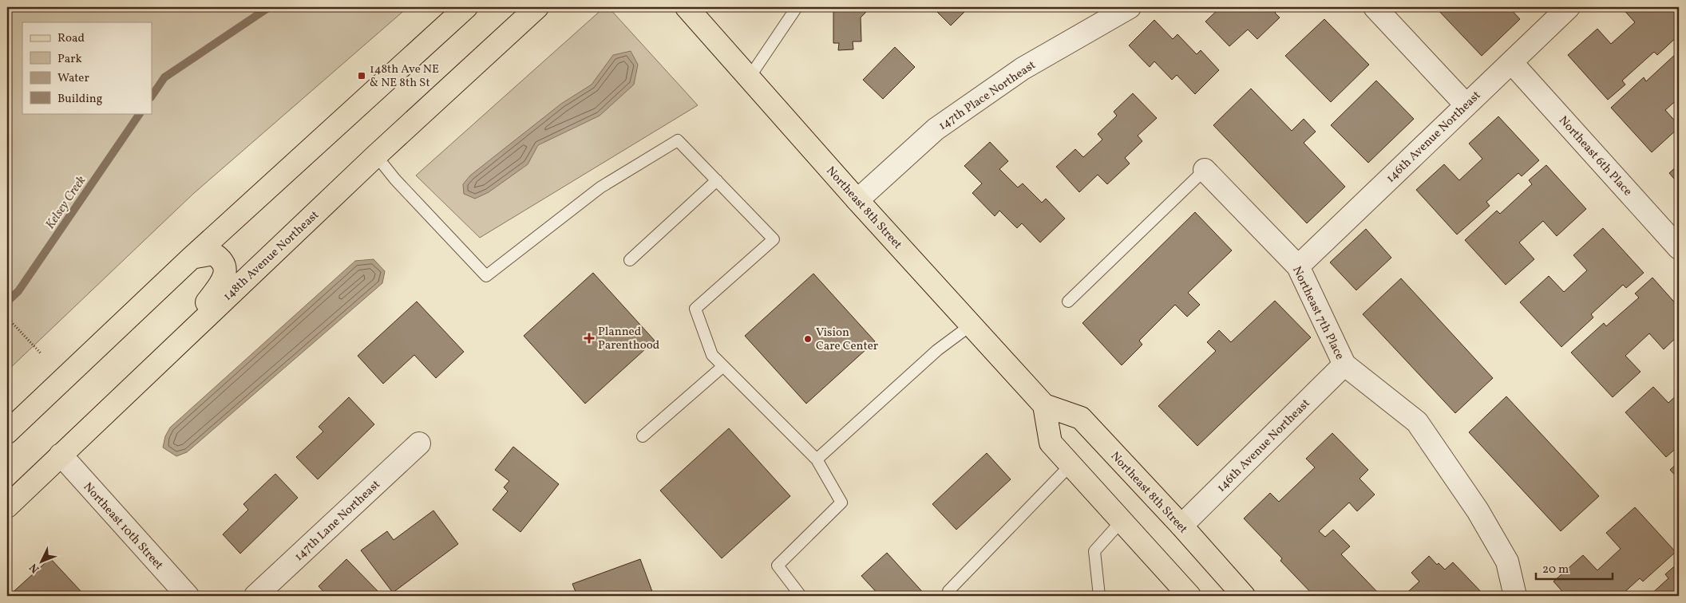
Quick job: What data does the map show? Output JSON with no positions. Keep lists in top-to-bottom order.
{
  "streets": {
    "main road": ["Northeast 8th Street", "148th Avenue Northeast"],
    "street": [
      "147th Place Northeast",
      "146th Avenue Northeast",
      "Northeast 6th Place",
      "Northeast 7th Place",
      "147th Lane Northeast",
      "Northeast 10th Street"
    ]
  },
  "crossings": [
    ["147th Place Northeast", "Northeast 8th Street"],
    ["146th Avenue Northeast", "Northeast 6th Place"],
    ["146th Avenue Northeast", "Northeast 8th Street"],
    ["146th Avenue Northeast", "Northeast 7th Place"],
    ["148th Avenue Northeast", "Northeast 10th Street"]
  ],
  "water": ["Kelsey Creek"],
  "places": {
    "transit": ["148th Ave NE & NE 8th St"],
    "health": ["Planned Parenthood"],
    "other": ["Vision Care Center"]
  },
  "legend": [
    "Road",
    "Park",
    "Water",
    "Building"
  ],
  "scale_bar": "20 m",
  "north": "bottom left"
}
